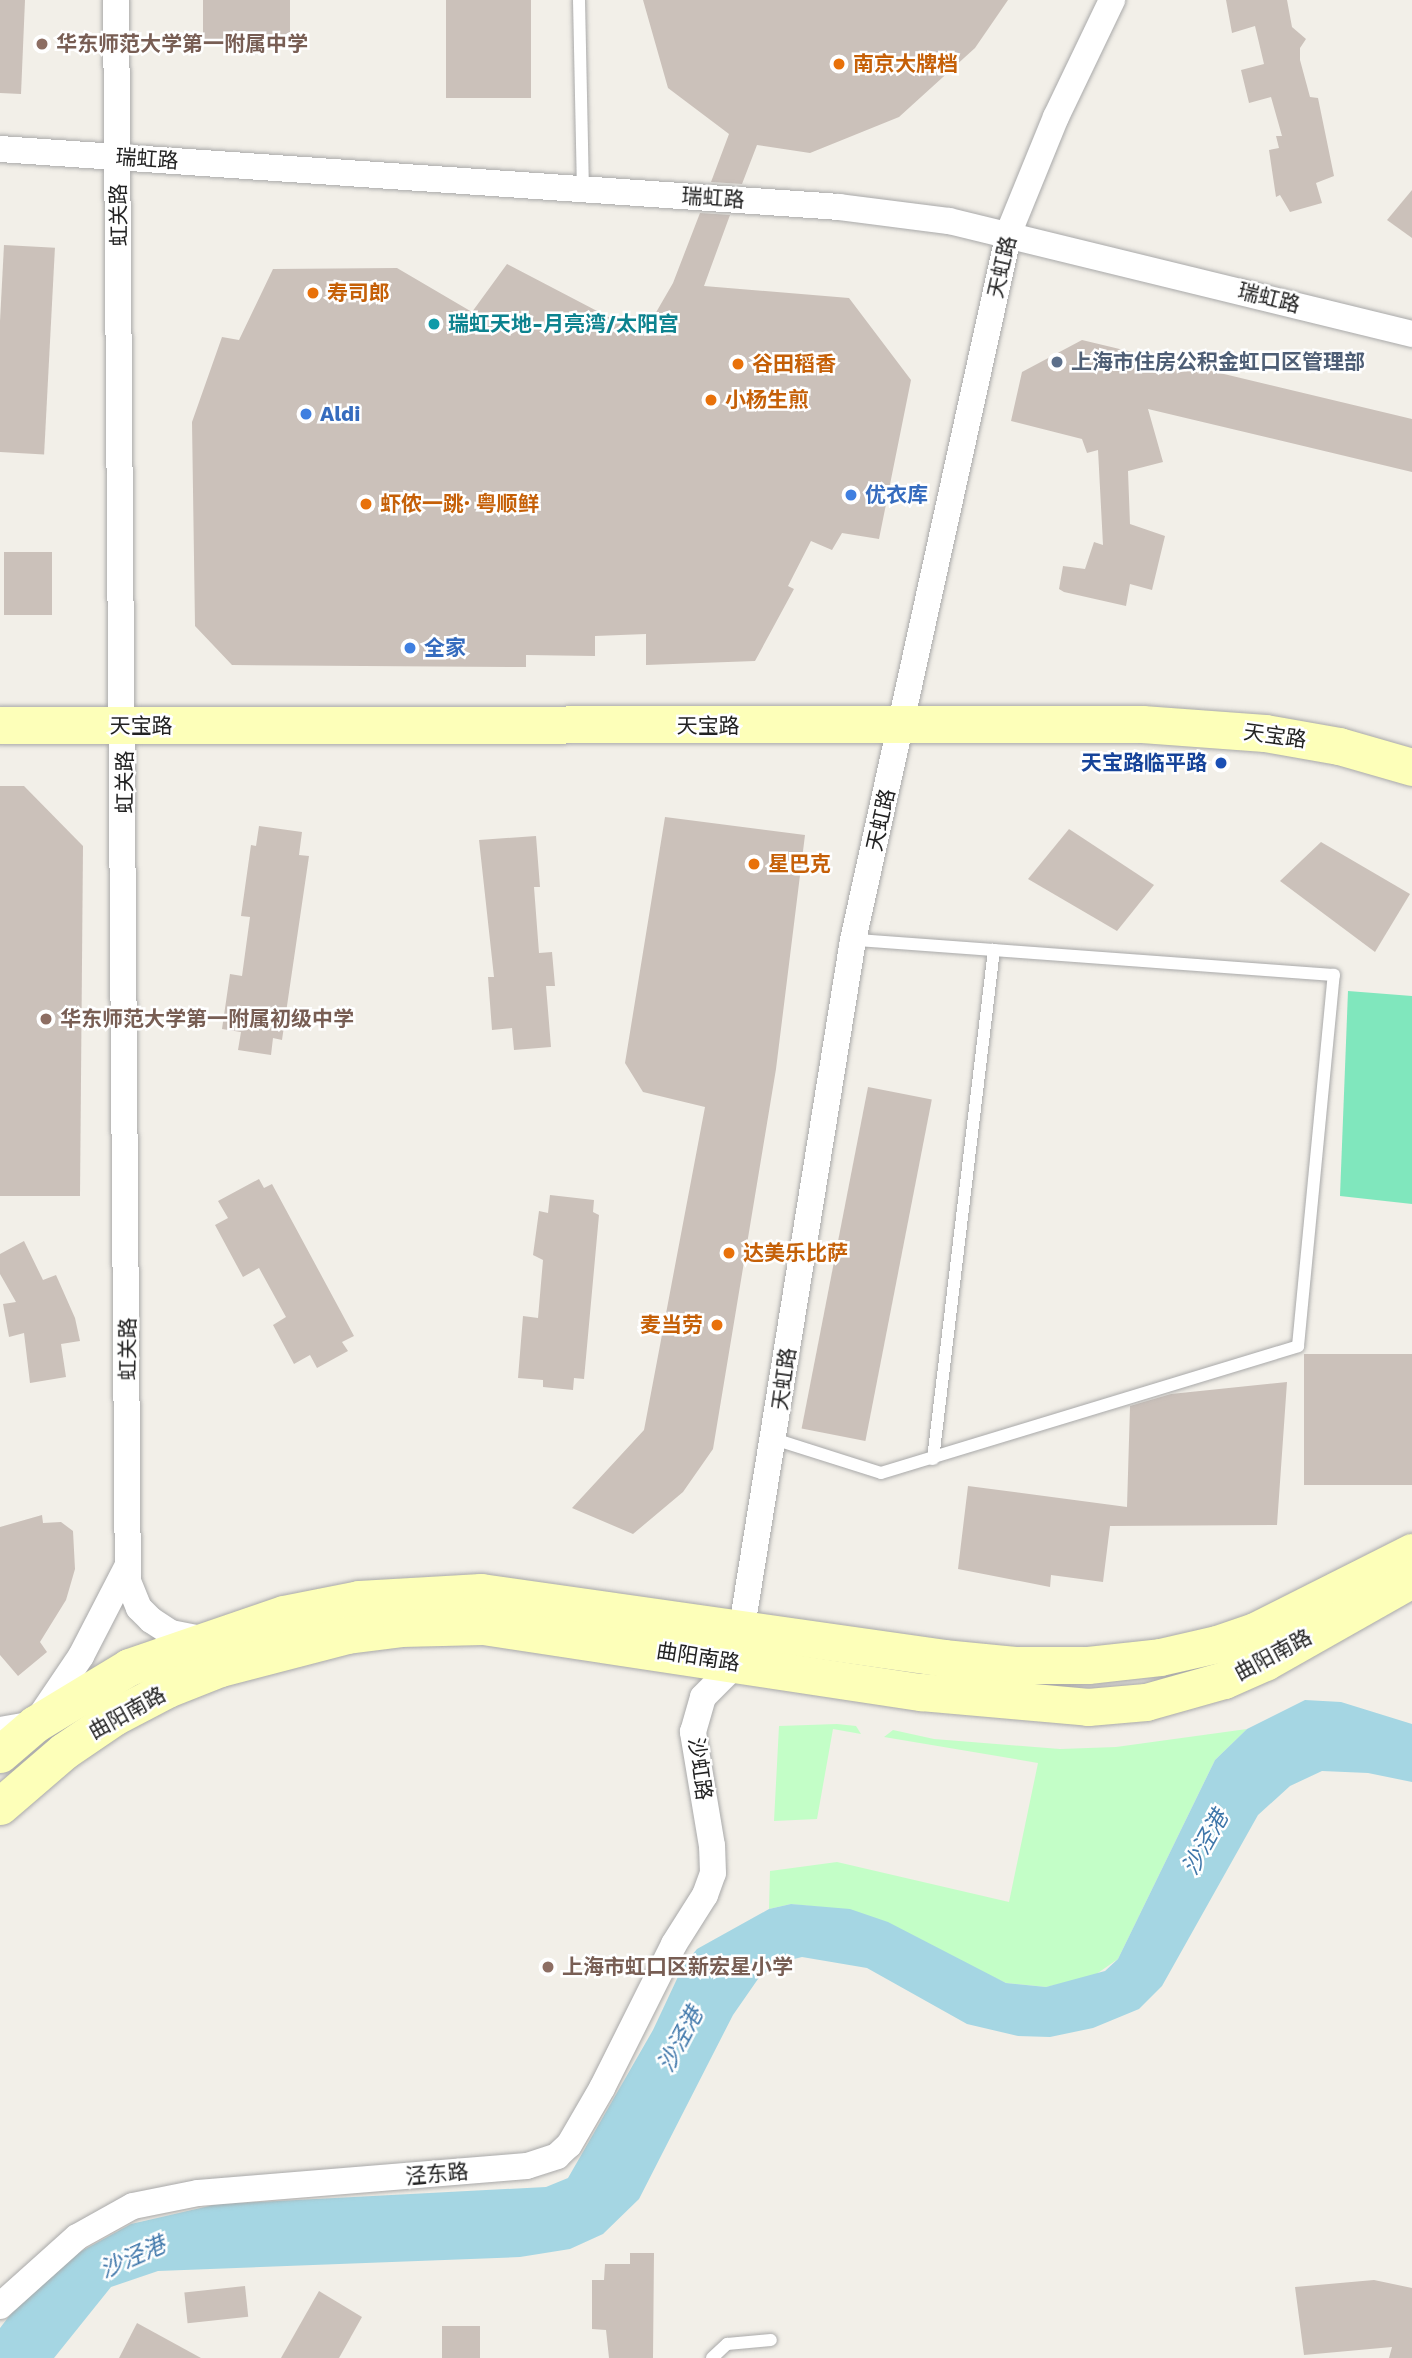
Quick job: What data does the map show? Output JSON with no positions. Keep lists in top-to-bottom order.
{
  "streets": {
    "main road": ["天宝路", "曲阳南路"],
    "street": [
      "瑞虹路",
      "虹关路",
      "天虹路",
      "沙虹路",
      "泾东路"
    ]
  },
  "crossings": [
    ["瑞虹路", "虹关路"],
    ["瑞虹路", "天虹路"],
    ["虹关路", "天宝路"],
    ["虹关路", "曲阳南路"],
    ["天虹路", "天宝路"],
    ["天虹路", "曲阳南路"],
    ["天虹路", "沙虹路"],
    ["曲阳南路", "沙虹路"],
    ["沙虹路", "泾东路"]
  ],
  "water": ["沙泾港"],
  "places": [
    "华东师范大学第一附属中学",
    "南京大牌档",
    "寿司郎",
    "瑞虹天地-月亮湾/太阳宫",
    "上海市住房公积金虹口区管理部",
    "谷田稻香",
    "小杨生煎",
    "Aldi",
    "优衣库",
    "虾侬一跳· 粤顺鲜",
    "全家",
    "天宝路临平路",
    "星巴克",
    "华东师范大学第一附属初级中学",
    "达美乐比萨",
    "麦当劳",
    "上海市虹口区新宏星小学"
  ]
}
